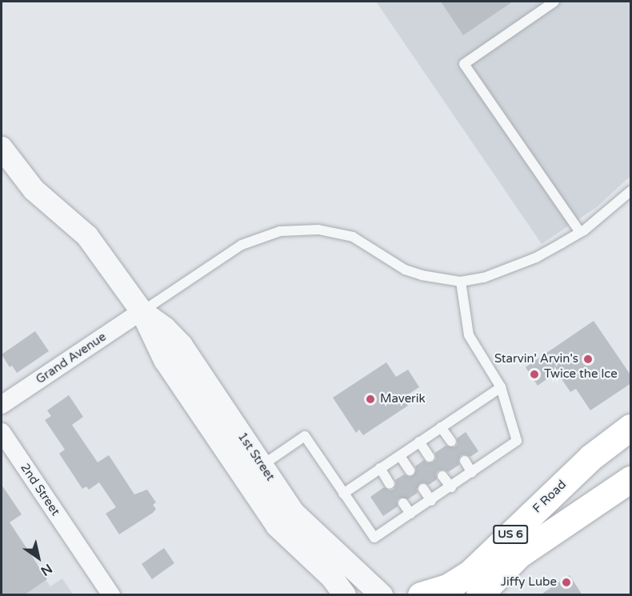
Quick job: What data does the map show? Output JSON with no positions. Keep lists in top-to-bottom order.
{
  "streets": {
    "main road": ["F Road", "US 6"],
    "street": ["Grand Avenue", "1st Street", "2nd Street"]
  },
  "crossings": [
    ["Grand Avenue", "1st Street"]
  ],
  "places": [
    "Starvin' Arvin's",
    "Twice the Ice",
    "Maverik",
    "Jiffy Lube"
  ],
  "north": "bottom right"
}
